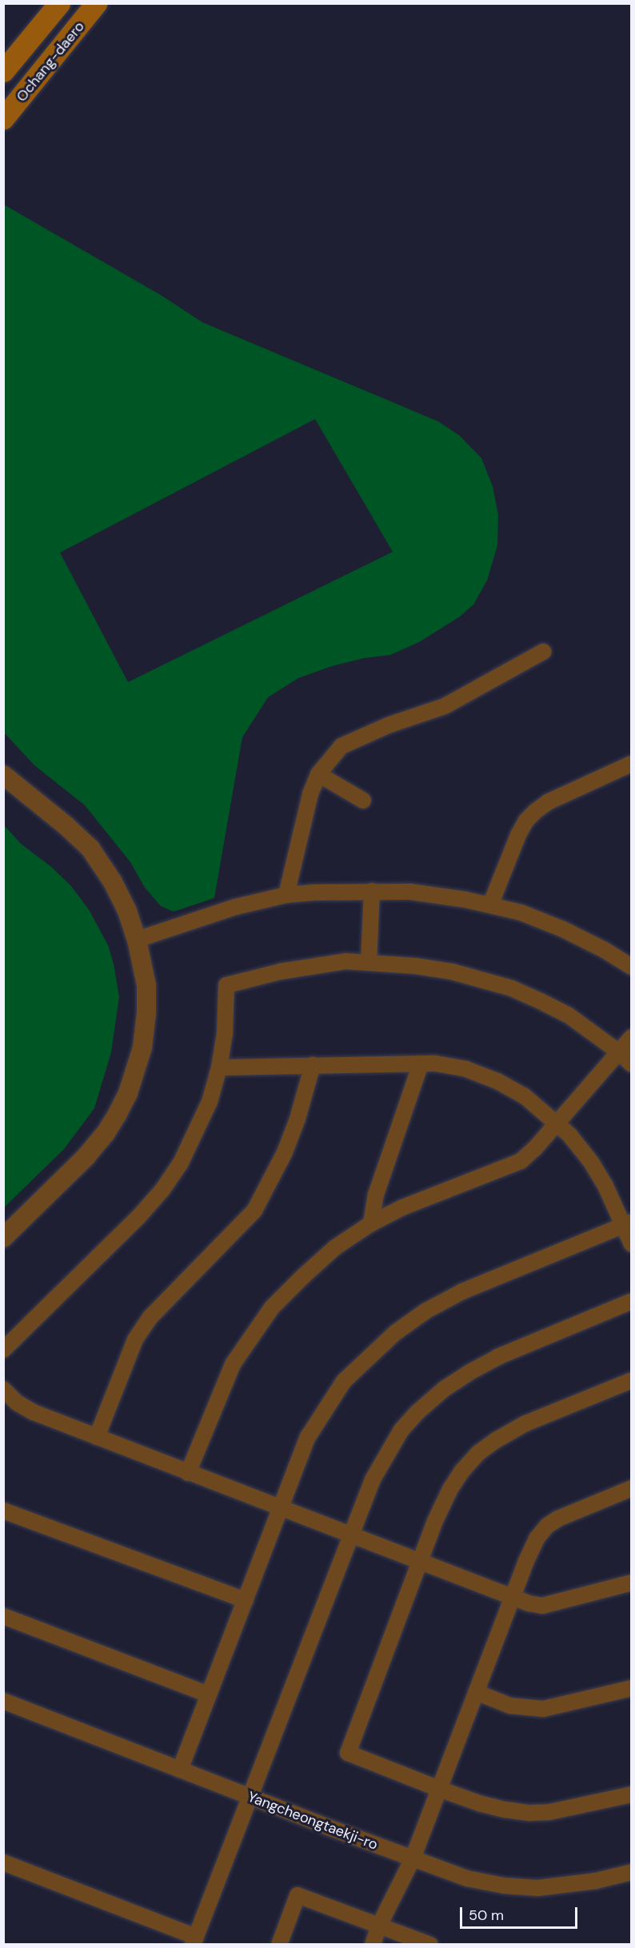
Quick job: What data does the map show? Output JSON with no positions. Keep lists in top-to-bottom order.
{
  "streets": {
    "main road": ["Ochang-daero"],
    "street": ["Yangcheongtaekji-ro"]
  },
  "scale_bar": "50 m"
}
